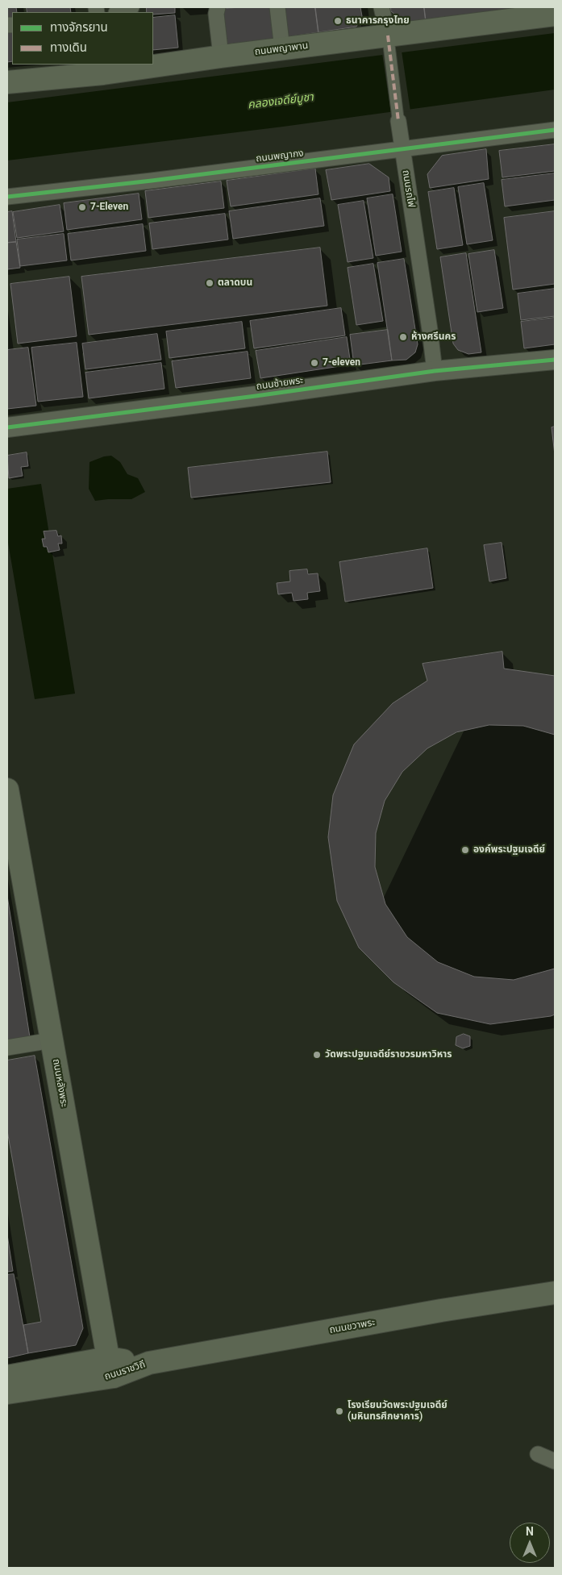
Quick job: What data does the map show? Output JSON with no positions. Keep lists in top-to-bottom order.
{
  "streets": {
    "main road": [
      "ถนนพญาพาน",
      "ถนนหลังพระ",
      "ถนนขวาพระ",
      "ถนนราชวิถี"
    ],
    "street": ["ถนนพญากง", "ถนนรถไฟ", "ถนนซ้ายพระ"]
  },
  "crossings": [
    ["ถนนพญาพาน", "ถนนรถไฟ"],
    ["ถนนพญากง", "ถนนรถไฟ"],
    ["ถนนรถไฟ", "ถนนซ้ายพระ"],
    ["ถนนหลังพระ", "ถนนราชวิถี"],
    ["ถนนขวาพระ", "ถนนราชวิถี"]
  ],
  "water": ["คลองเจดีย์บูชา"],
  "places": [
    "ธนาคารกรุงไทย",
    "7-Eleven",
    "ตลาดบน",
    "ห้างศรีนคร",
    "7-eleven",
    "องค์พระปฐมเจดีย์",
    "วัดพระปฐมเจดีย์ราชวรมหาวิหาร",
    "โรงเรียนวัดพระปฐมเจดีย์ (มหินทรศึกษาคาร)"
  ],
  "legend": ["ทางจักรยาน", "ทางเดิน"],
  "north": "top"
}
